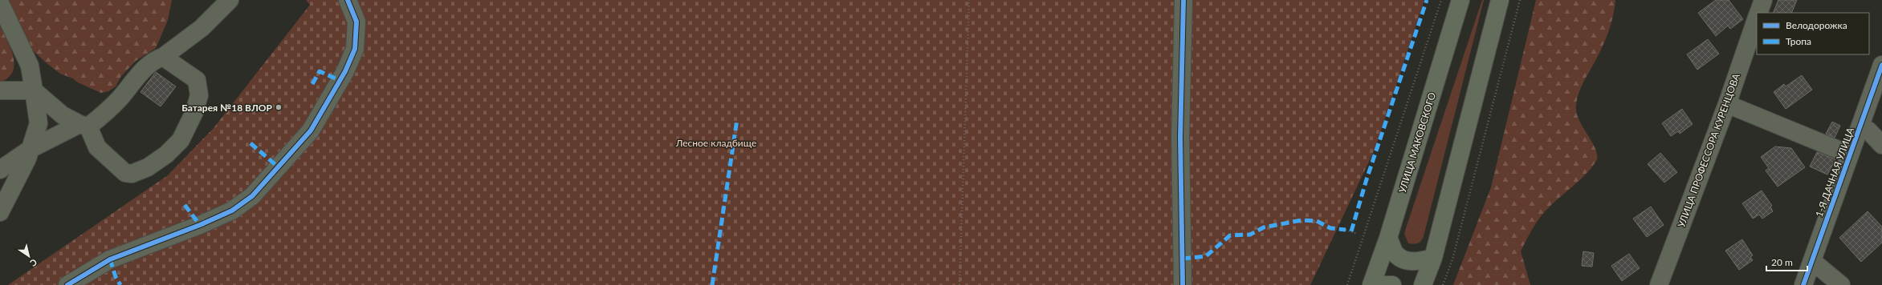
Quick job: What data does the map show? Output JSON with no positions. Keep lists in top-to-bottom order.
{
  "streets": {
    "highway": ["УЛИЦА МАКОВСКОГО"],
    "street": ["УЛИЦА ПРОФЕССОРА КУРЕНЦОВА", "1-Я ДАЧНАЯ УЛИЦА"]
  },
  "parks": ["Лесное кладбище"],
  "places": ["Батарея №18 ВЛОР"],
  "legend": ["Велодорожка", "Тропа"],
  "scale_bar": "20 m",
  "north": "bottom right"
}
